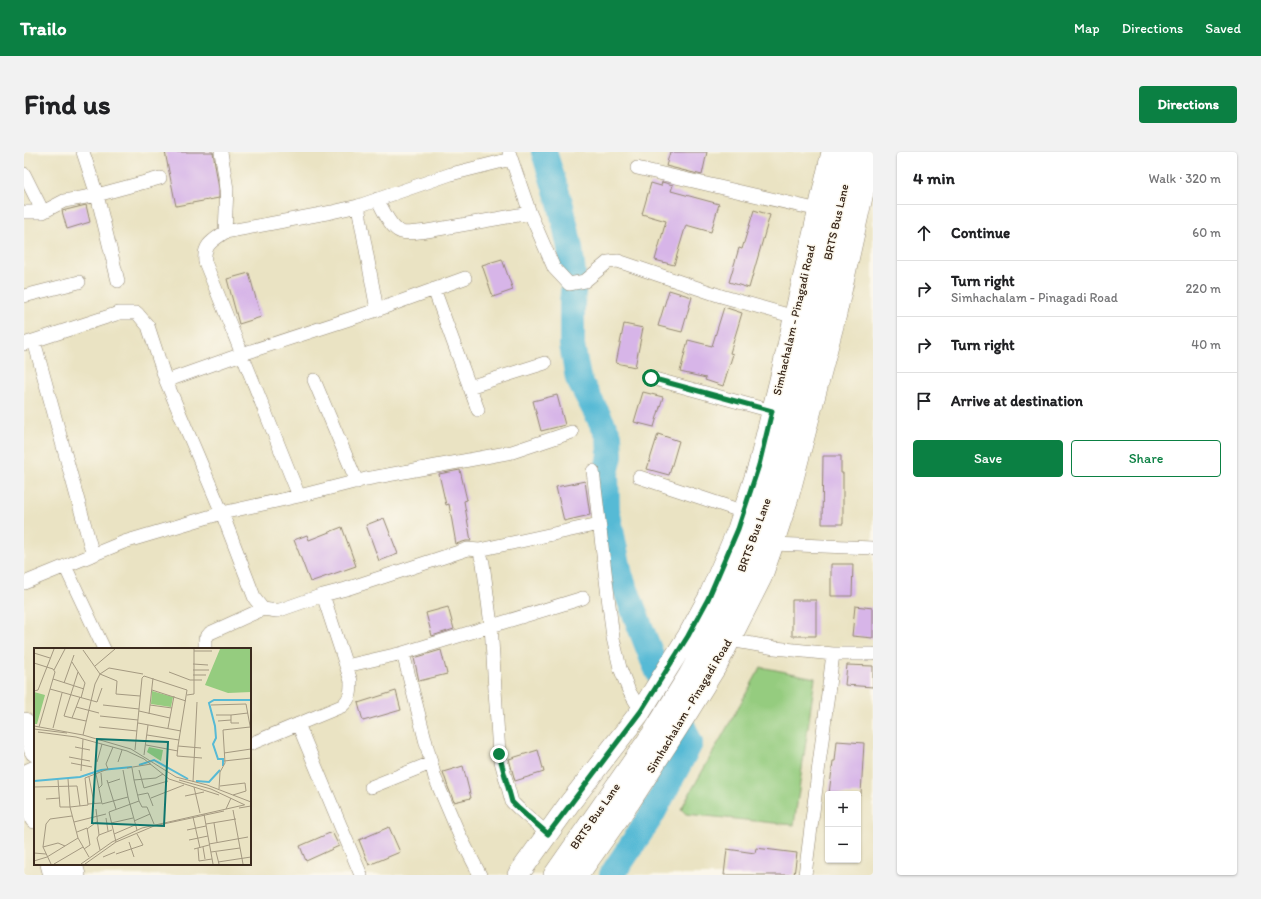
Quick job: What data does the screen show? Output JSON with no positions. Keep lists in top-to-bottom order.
{
  "streets": {
    "main road": ["BRTS Bus Lane", "Simhachalam - Pinagadi Road"]
  },
  "page": {
    "header": "Trailo",
    "nav": ["Map", "Directions", "Saved"],
    "buttons": [
      "Directions",
      ["Save", "Share"]
    ],
    "title": "Find us",
    "heading": ["4 min", "Walk · 320 m"],
    "list": [
      ["Continue", "60 m"],
      ["Turn right", "Simhachalam - Pinagadi Road", "220 m"],
      ["Turn right", "40 m"],
      "Arrive at destination"
    ],
    "map_buttons": ["+", "−"]
  }
}
